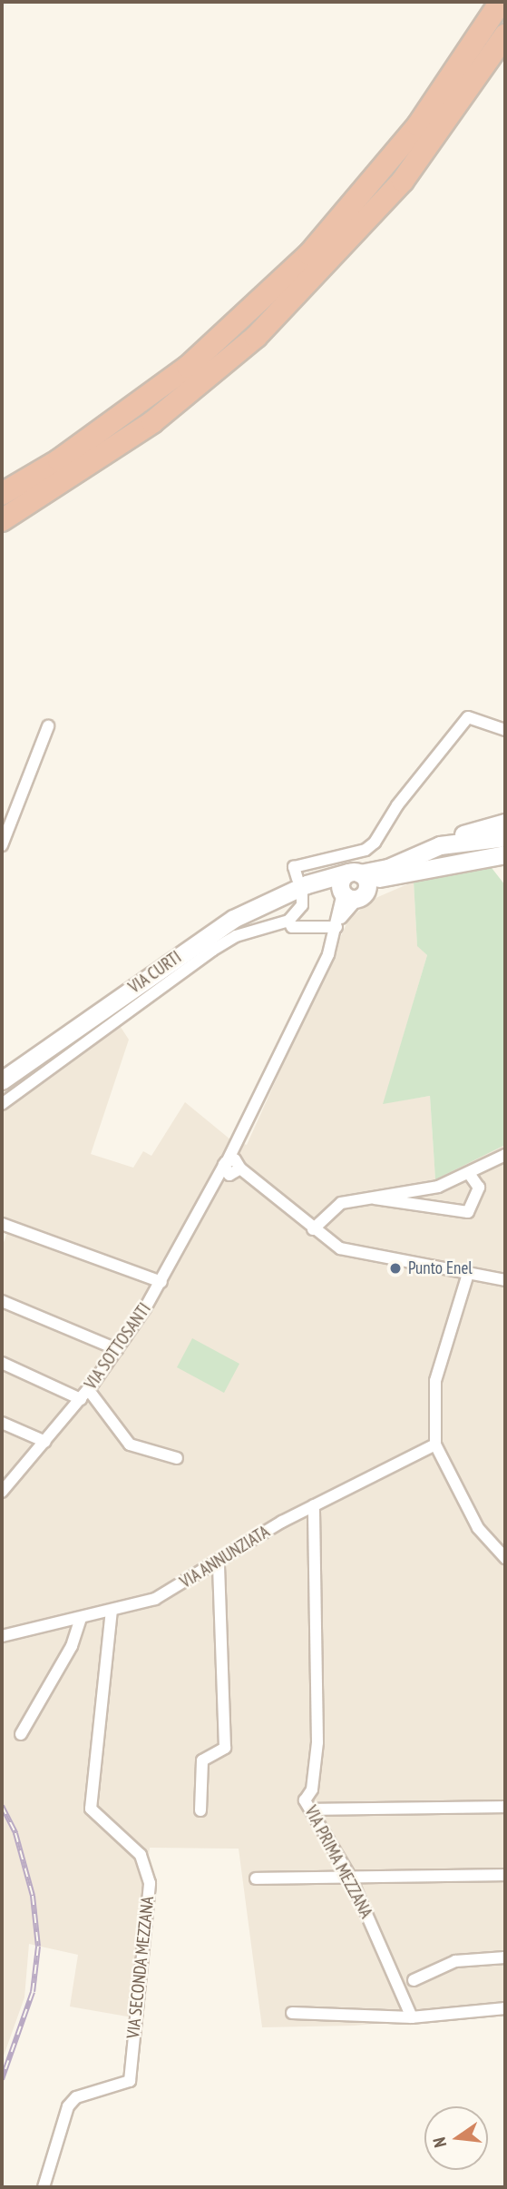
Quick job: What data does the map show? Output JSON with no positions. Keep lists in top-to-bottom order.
{
  "streets": {
    "main road": ["VIA CURTI"],
    "street": [
      "VIA SOTTOSANTI",
      "VIA ANNUNZIATA",
      "VIA PRIMA MEZZANA",
      "VIA SECONDA MEZZANA"
    ]
  },
  "crossings": [
    ["VIA CURTI", "VIA SOTTOSANTI"],
    ["VIA ANNUNZIATA", "VIA PRIMA MEZZANA"],
    ["VIA ANNUNZIATA", "VIA SECONDA MEZZANA"]
  ],
  "places": ["Punto Enel"],
  "north": "left"
}
